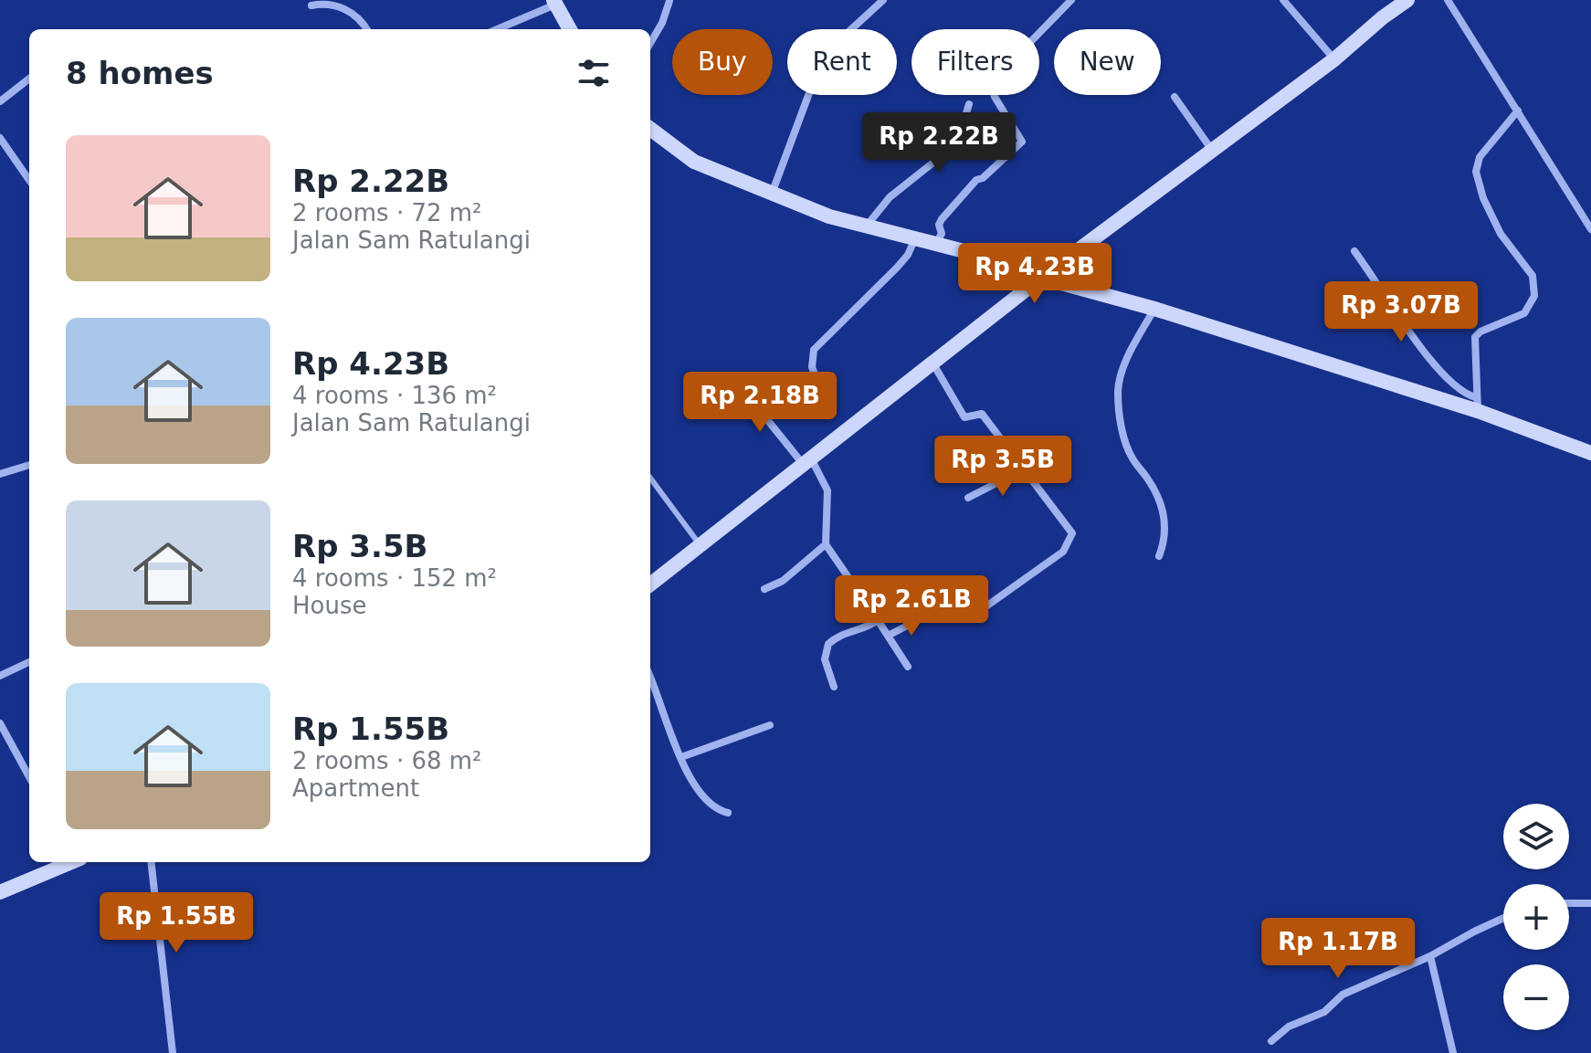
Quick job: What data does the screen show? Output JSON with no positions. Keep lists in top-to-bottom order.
{
  "page": {
    "chip": [
      "Buy",
      "Rent",
      "Filters",
      "New"
    ],
    "heading": "8 homes",
    "price": [
      "Rp 2.22B",
      "Rp 4.23B",
      "Rp 3.07B",
      "Rp 2.18B",
      "Rp 3.5B",
      "Rp 2.61B",
      "Rp 1.55B",
      "Rp 1.17B"
    ],
    "list": [
      {
        "name": "Rp 2.22B",
        "note": "2 rooms · 72 m² · Jalan Sam Ratulangi"
      },
      {
        "name": "Rp 4.23B",
        "note": "4 rooms · 136 m² · Jalan Sam Ratulangi"
      },
      {
        "name": "Rp 3.5B",
        "note": "4 rooms · 152 m² · House"
      },
      {
        "name": "Rp 1.55B",
        "note": "2 rooms · 68 m² · Apartment"
      }
    ],
    "map_buttons": ["+", "−"]
  }
}
